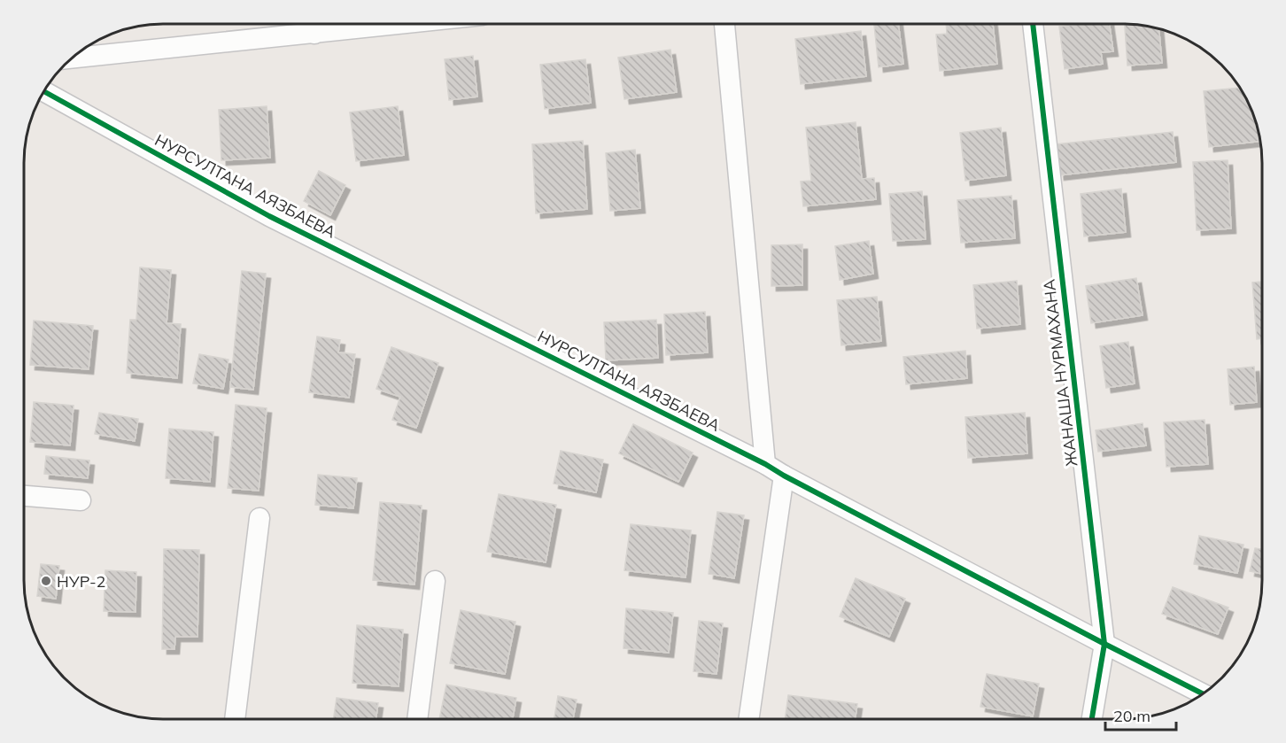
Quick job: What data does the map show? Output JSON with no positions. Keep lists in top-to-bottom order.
{
  "streets": {
    "street": ["НУРСУЛТАНА АЯЗБАЕВА", "ЖАНАША НУРМАХАНА"]
  },
  "crossings": [
    ["НУРСУЛТАНА АЯЗБАЕВА", "ЖАНАША НУРМАХАНА"]
  ],
  "places": ["НУР-2"],
  "scale_bar": "20 m"
}
